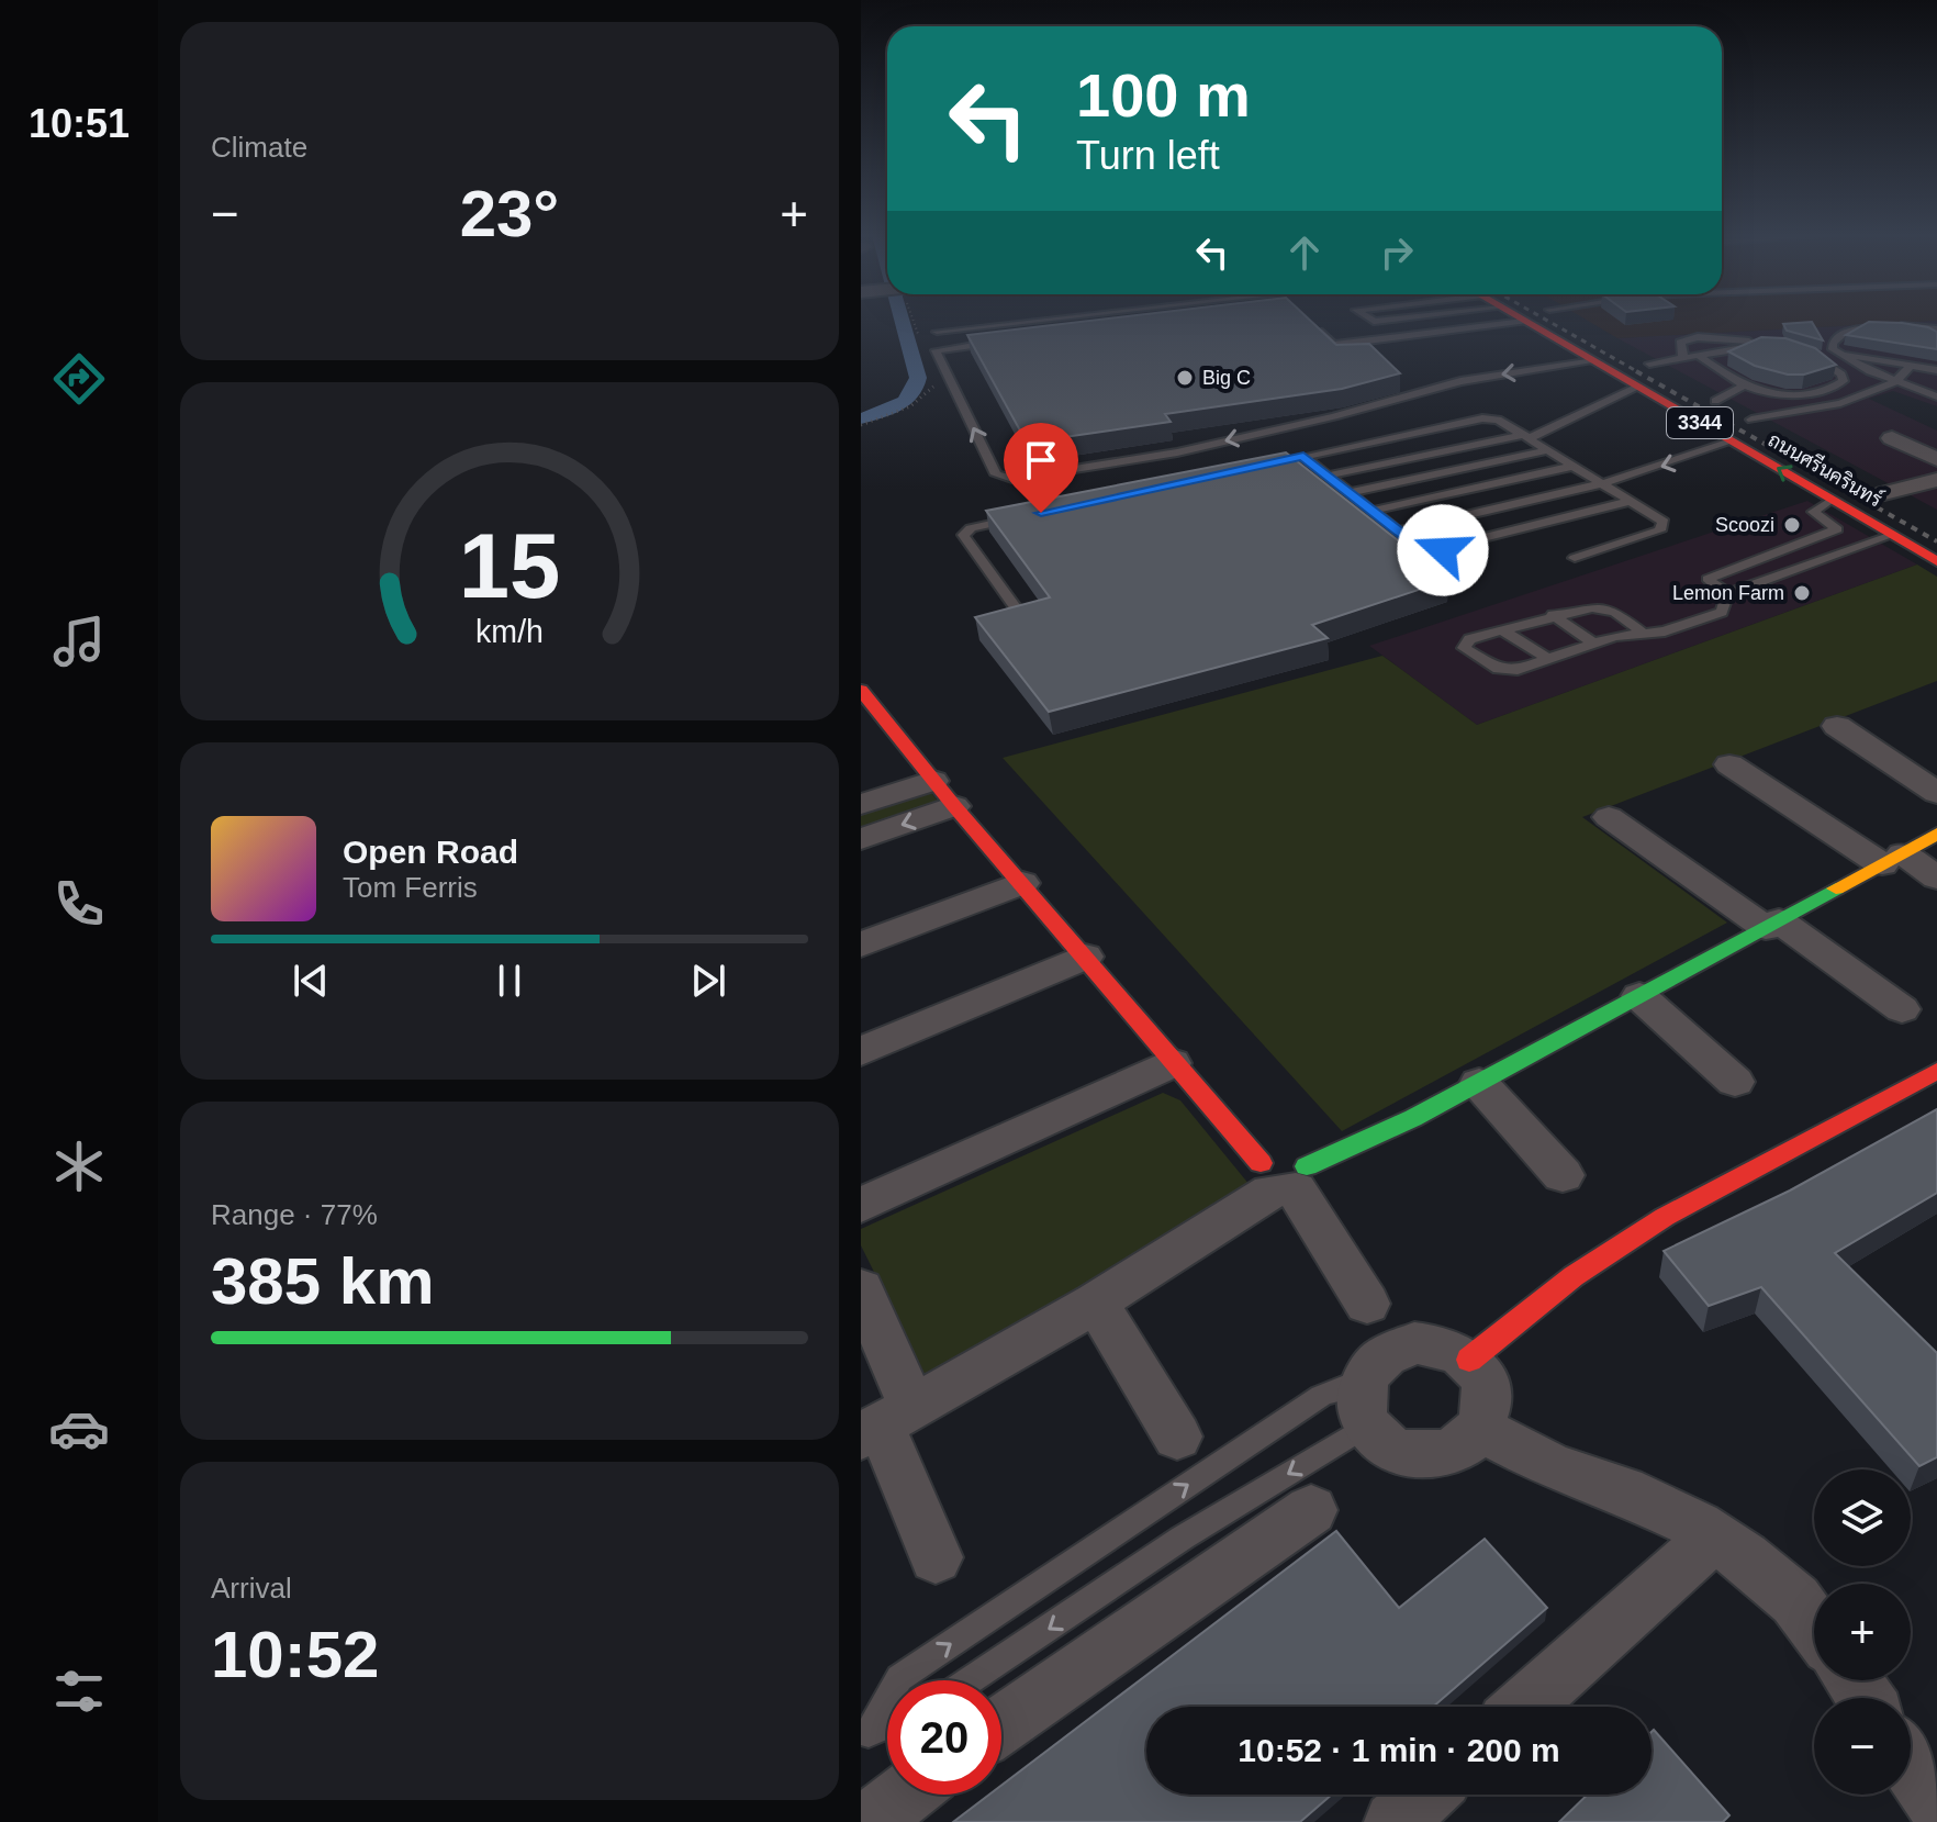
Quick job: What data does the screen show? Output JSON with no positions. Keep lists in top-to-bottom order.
{
  "streets": {
    "street": ["3344", "ถนนศรีนครินทร์"]
  },
  "places": ["Big C", "Scoozi", "Lemon Farm"],
  "page": {
    "tabs": "10:51",
    "tile": [
      "Climate",
      ["Range · 77%", "385 km"],
      ["Arrival", "10:52"]
    ],
    "turn": ["100 m", "Turn left"],
    "heat": ["−", "23°", "+"],
    "song": ["Open Road", "Tom Ferris"],
    "map_buttons": ["+", "−"],
    "limit": "20",
    "trip": "10:52 · 1 min · 200 m",
    "gauge": ["15", "km/h"]
  }
}
